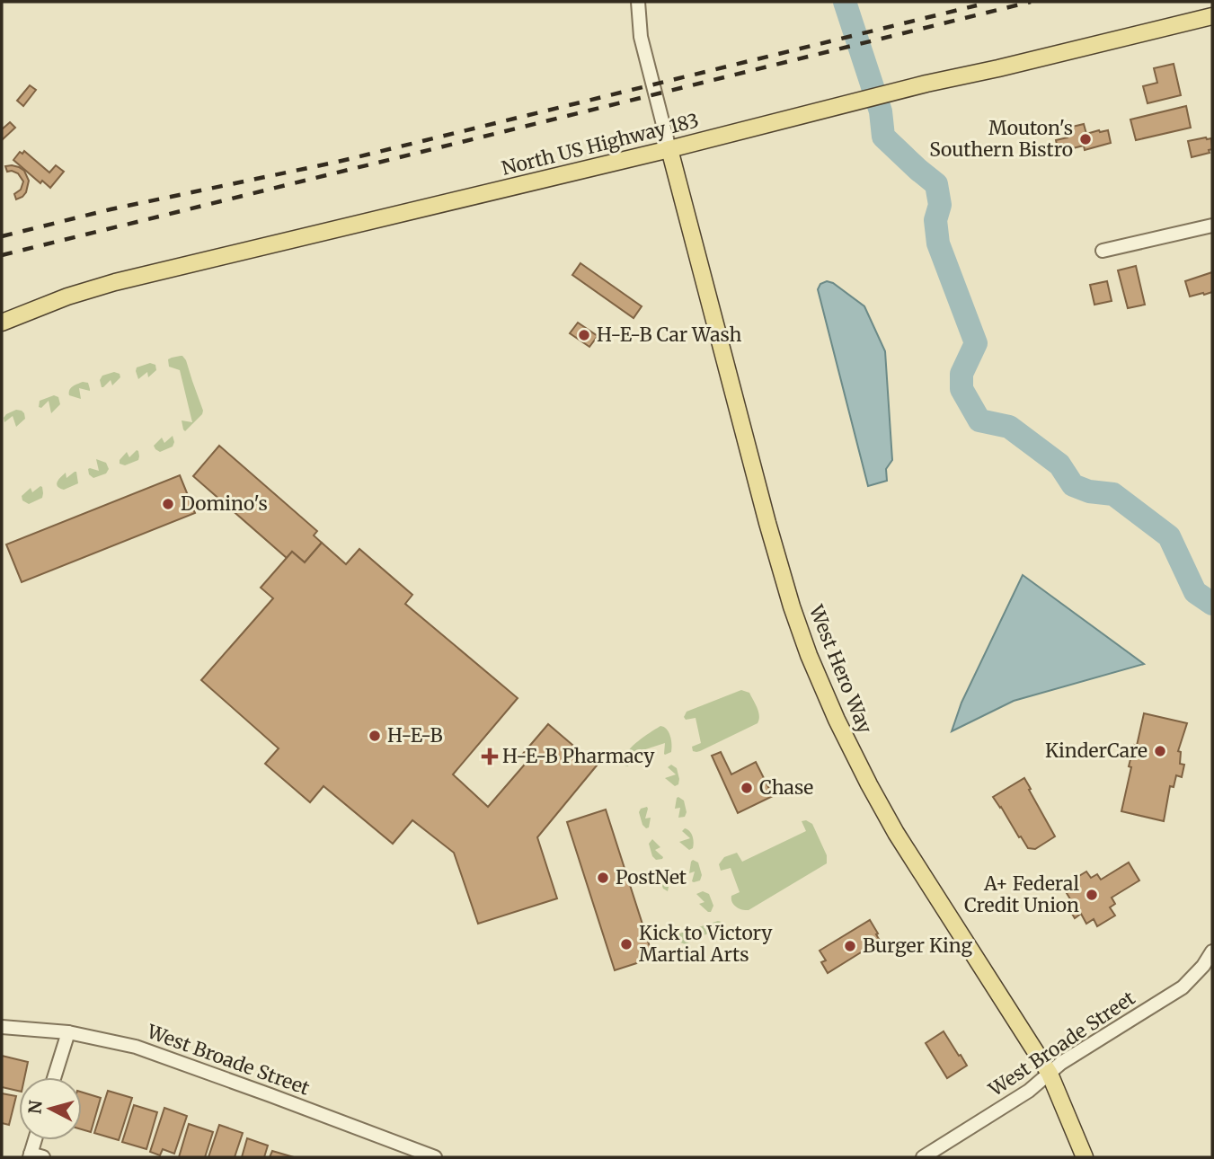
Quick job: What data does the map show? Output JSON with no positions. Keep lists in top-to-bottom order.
{
  "streets": {
    "main road": ["North US Highway 183", "West Hero Way"],
    "street": ["West Broade Street"]
  },
  "crossings": [
    ["North US Highway 183", "West Hero Way"],
    ["West Hero Way", "West Broade Street"]
  ],
  "places": {
    "other": [
      "Mouton's Southern Bistro",
      "H-E-B Car Wash",
      "Domino's",
      "H-E-B",
      "KinderCare",
      "Chase",
      "PostNet",
      "A+ Federal Credit Union",
      "Kick to Victory Martial Arts",
      "Burger King"
    ],
    "health": ["H-E-B Pharmacy"]
  },
  "north": "left"
}
